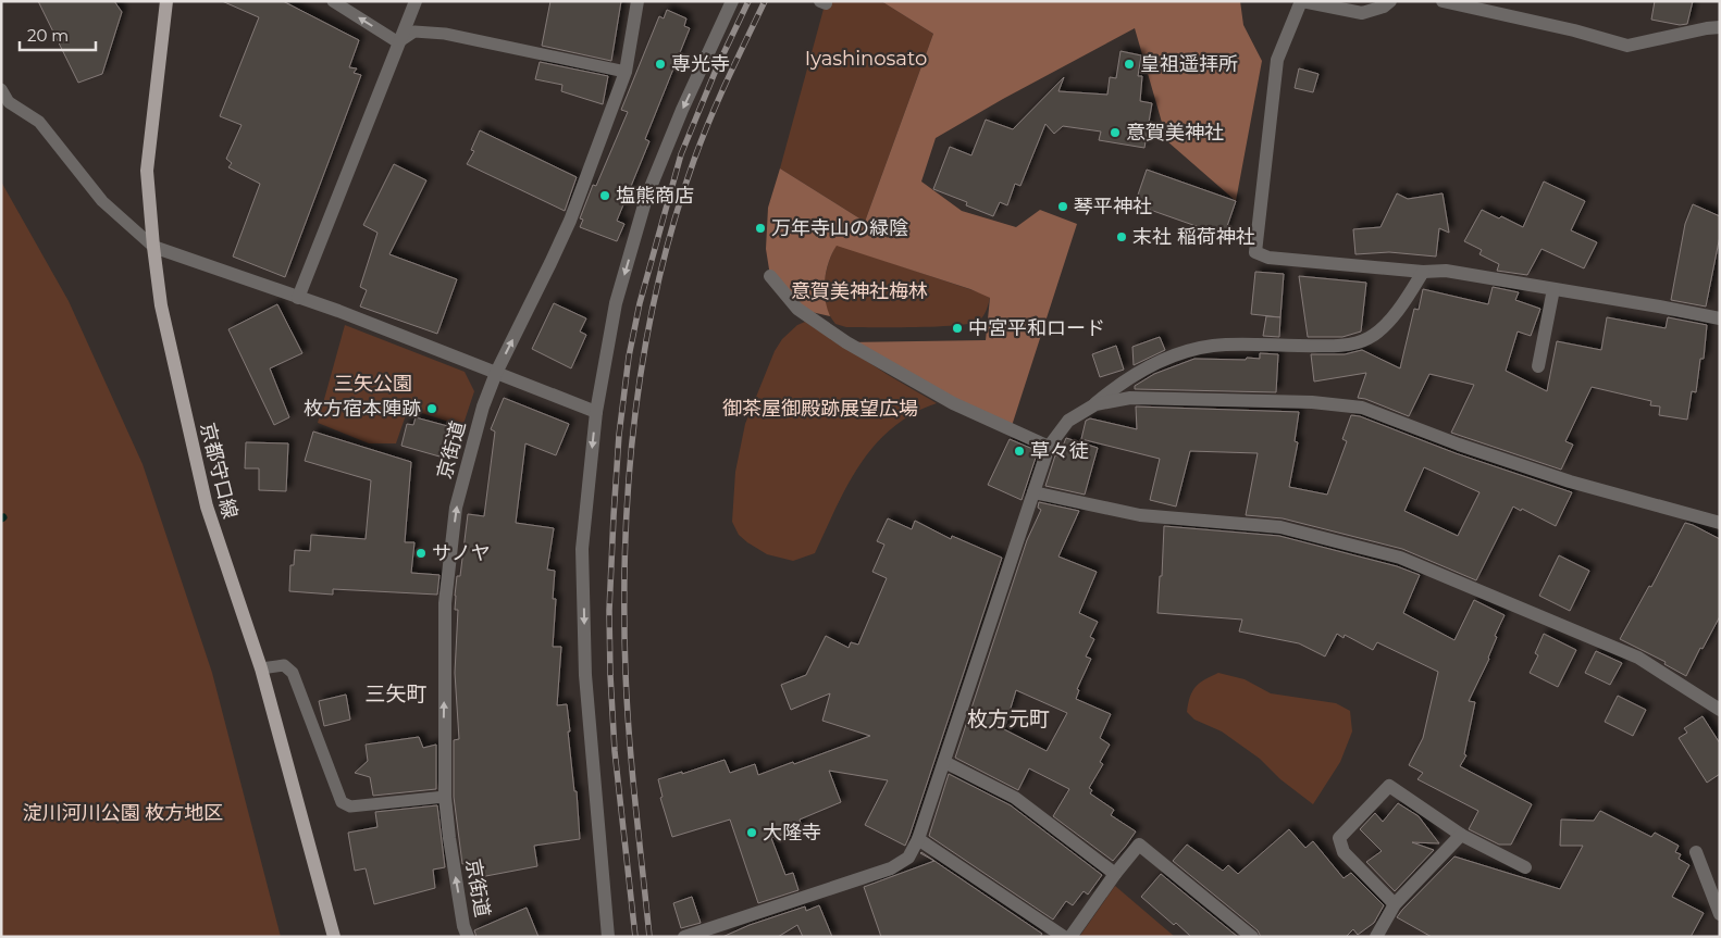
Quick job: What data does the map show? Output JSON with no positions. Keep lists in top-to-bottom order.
{
  "streets": {
    "main road": ["京都守口線"],
    "street": ["京街道"]
  },
  "districts": ["三矢町", "枚方元町"],
  "parks": [
    "Iyashinosato",
    "意賀美神社梅林",
    "三矢公園",
    "御茶屋御殿跡展望広場",
    "淀川河川公園 枚方地区"
  ],
  "places": [
    "専光寺",
    "皇祖遥拝所",
    "意賀美神社",
    "塩熊商店",
    "琴平神社",
    "万年寺山の緑陰",
    "末社 稲荷神社",
    "中宮平和ロード",
    "枚方宿本陣跡",
    "草々徒",
    "サノヤ",
    "大隆寺"
  ],
  "scale_bar": "20 m"
}
